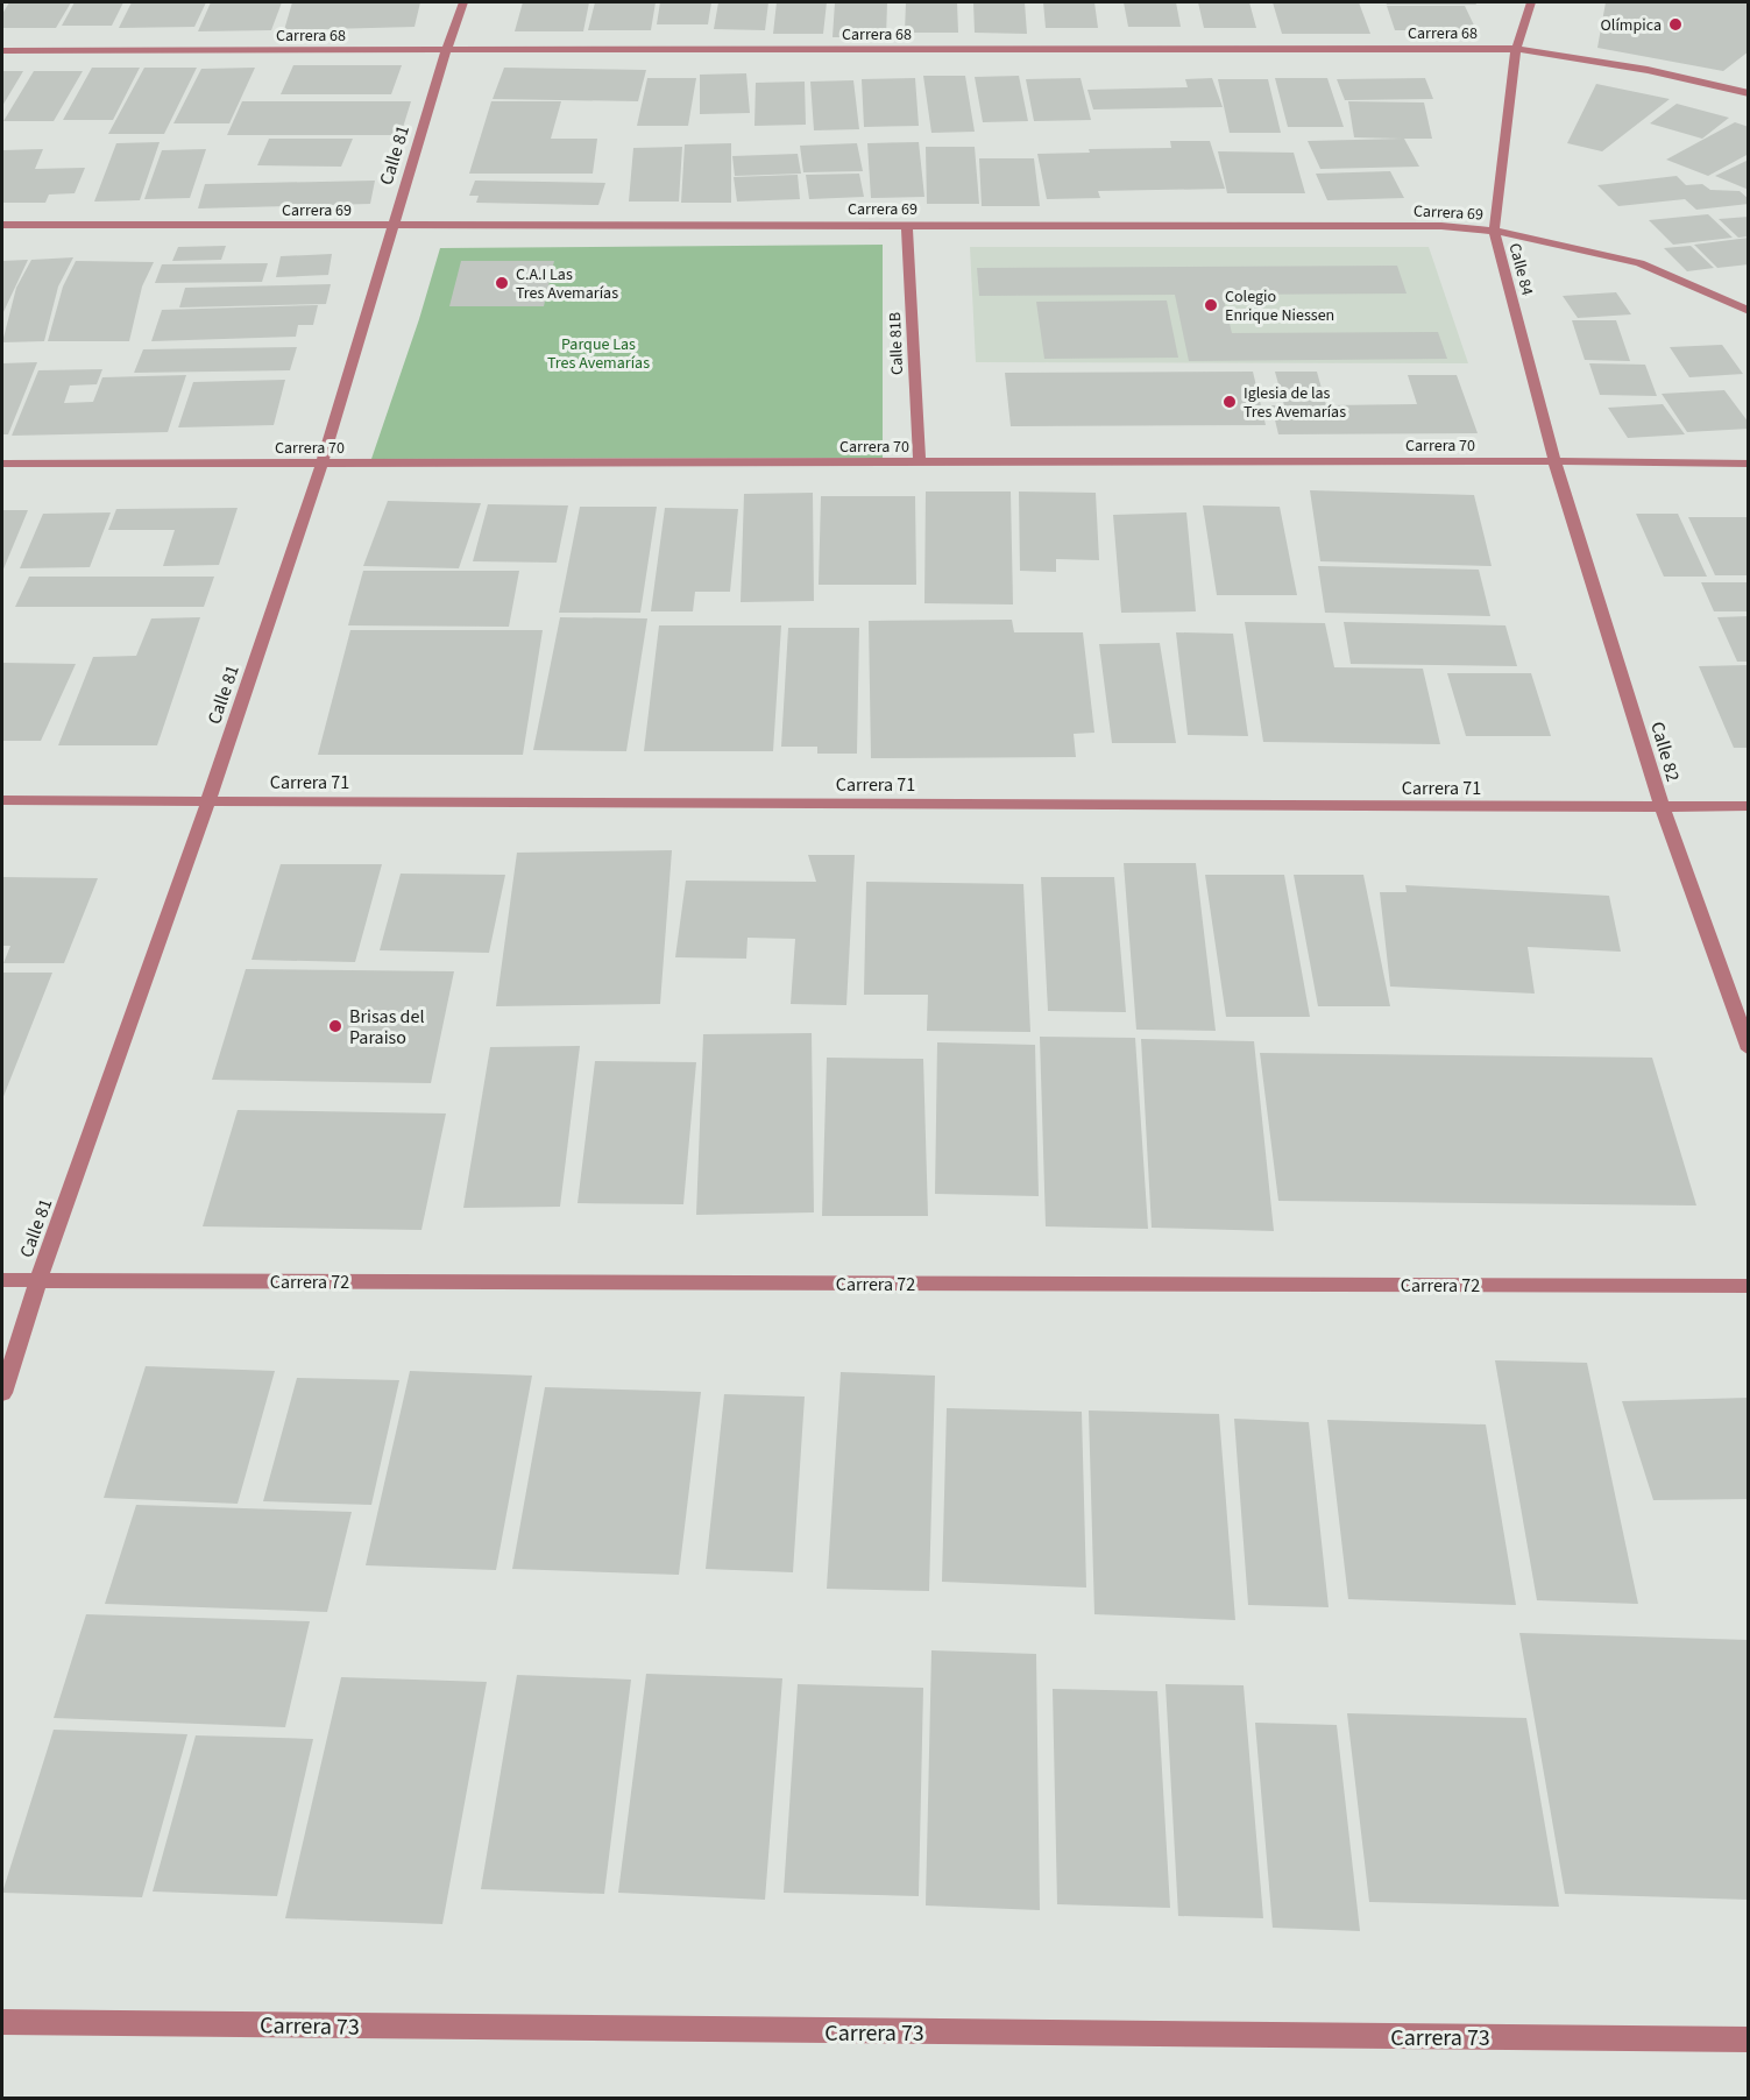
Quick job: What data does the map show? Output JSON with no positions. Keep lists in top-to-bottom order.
{
  "streets": {
    "street": [
      "Carrera 68",
      "Calle 81",
      "Carrera 69",
      "Calle 84",
      "Calle 81B",
      "Carrera 70",
      "Calle 82",
      "Carrera 71",
      "Carrera 72",
      "Carrera 73"
    ]
  },
  "crossings": [
    ["Carrera 68", "Calle 81"],
    ["Carrera 68", "Calle 84"],
    ["Calle 81", "Carrera 69"],
    ["Calle 81", "Carrera 70"],
    ["Calle 81", "Carrera 71"],
    ["Calle 81", "Carrera 72"],
    ["Carrera 69", "Calle 84"],
    ["Carrera 69", "Calle 81B"],
    ["Calle 84", "Carrera 70"],
    ["Calle 84", "Calle 82"],
    ["Calle 81B", "Carrera 70"],
    ["Carrera 70", "Calle 82"],
    ["Calle 82", "Carrera 71"]
  ],
  "parks": ["Parque Las Tres Avemarías"],
  "places": [
    "Olímpica",
    "C.A.I Las Tres Avemarías",
    "Colegio Enrique Niessen",
    "Iglesia de las Tres Avemarías",
    "Brisas del Paraiso"
  ]
}
